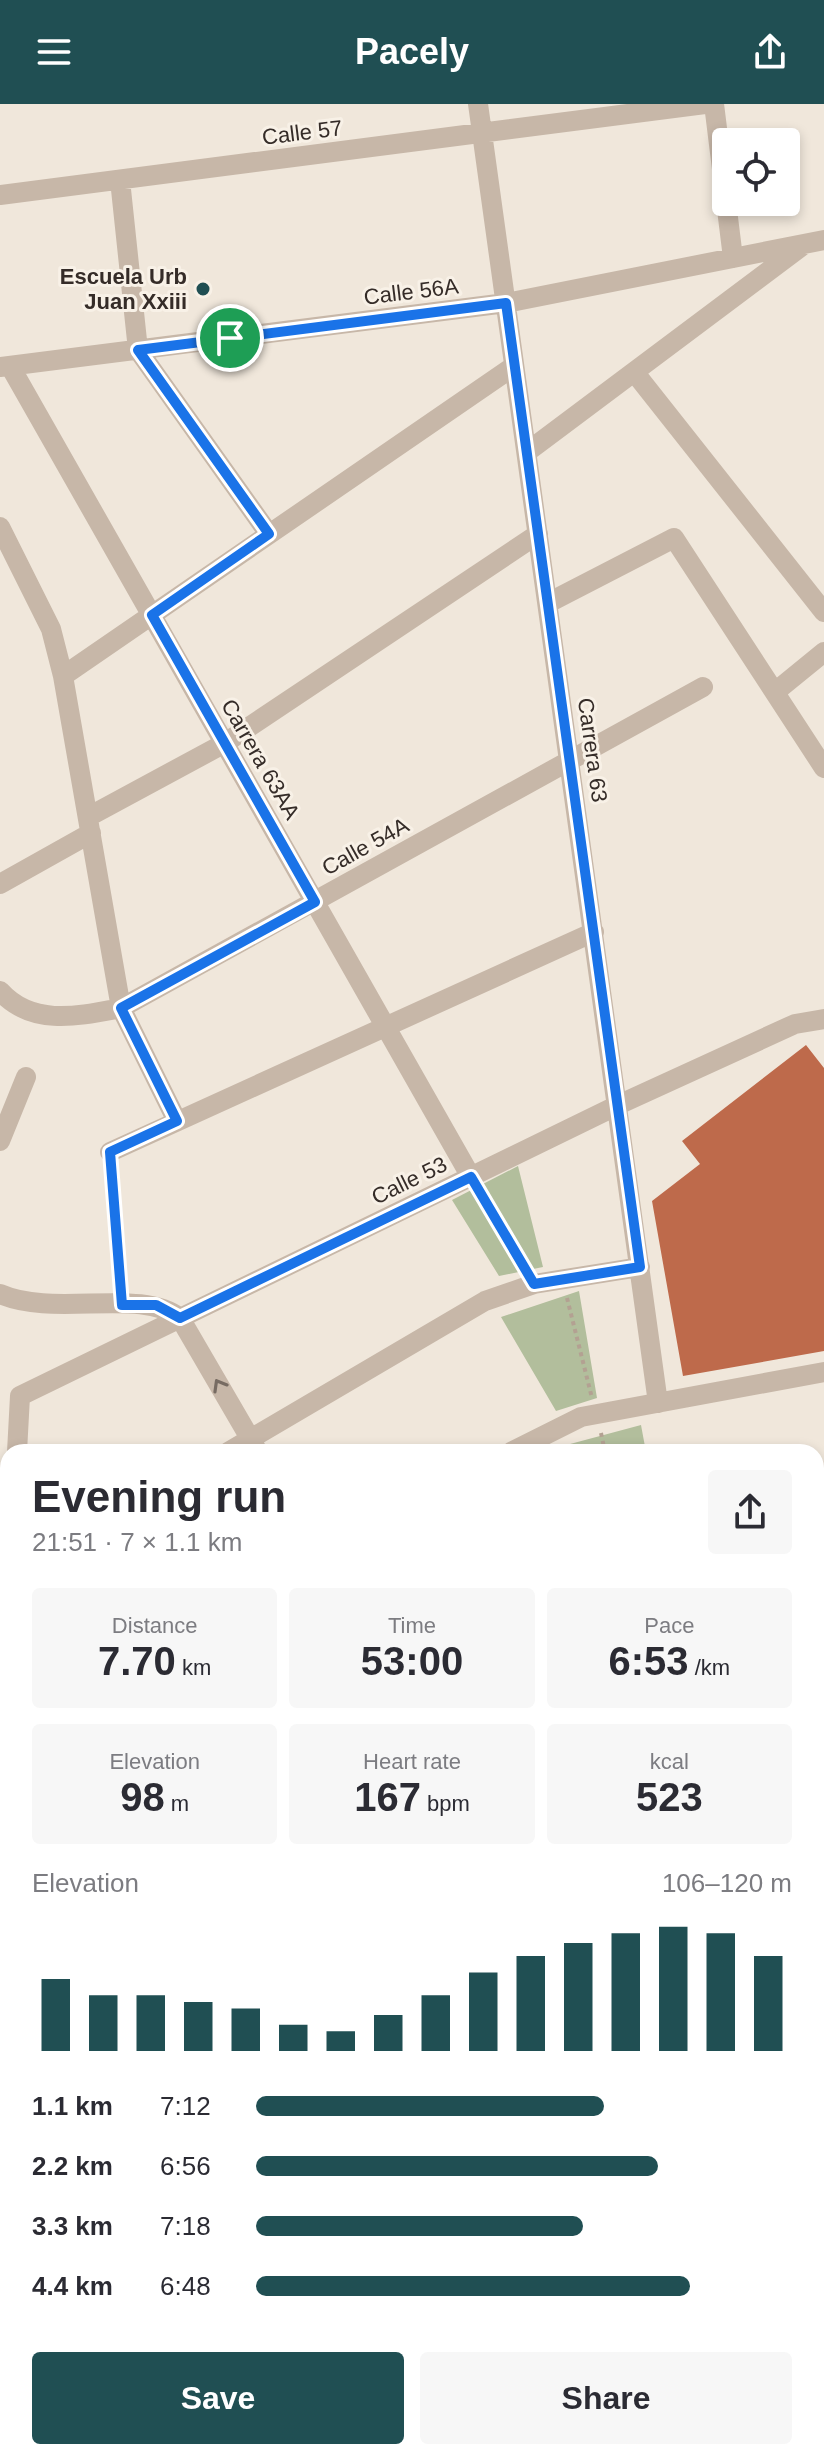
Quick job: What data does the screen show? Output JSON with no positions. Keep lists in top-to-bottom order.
{
  "streets": {
    "street": [
      "Calle 57",
      "Calle 56A",
      "Carrera 63",
      "Carrera 63AA",
      "Calle 54A",
      "Calle 53"
    ]
  },
  "crossings": [
    ["Calle 57", "Carrera 63"],
    ["Calle 56A", "Carrera 63"],
    ["Calle 56A", "Carrera 63AA"],
    ["Carrera 63", "Calle 54A"],
    ["Carrera 63", "Calle 53"],
    ["Carrera 63AA", "Calle 54A"],
    ["Carrera 63AA", "Calle 53"]
  ],
  "places": ["Escuela Urb Juan Xxiii"],
  "page": {
    "header": "Pacely",
    "heading": ["Evening run", "21:51 · 7 × 1.1 km"],
    "stats": [
      ["Distance", "7.70 km"],
      ["Time", "53:00"],
      ["Pace", "6:53 /km"],
      ["Elevation", "98 m"],
      ["Heart rate", "167 bpm"],
      ["kcal", "523"]
    ],
    "chart": ["Elevation", "106–120 m"],
    "list": [
      {
        "name": "1.1 km",
        "note": "7:12"
      },
      {
        "name": "2.2 km",
        "note": "6:56"
      },
      {
        "name": "3.3 km",
        "note": "7:18"
      },
      {
        "name": "4.4 km",
        "note": "6:48"
      }
    ],
    "buttons": ["Save", "Share"]
  }
}
